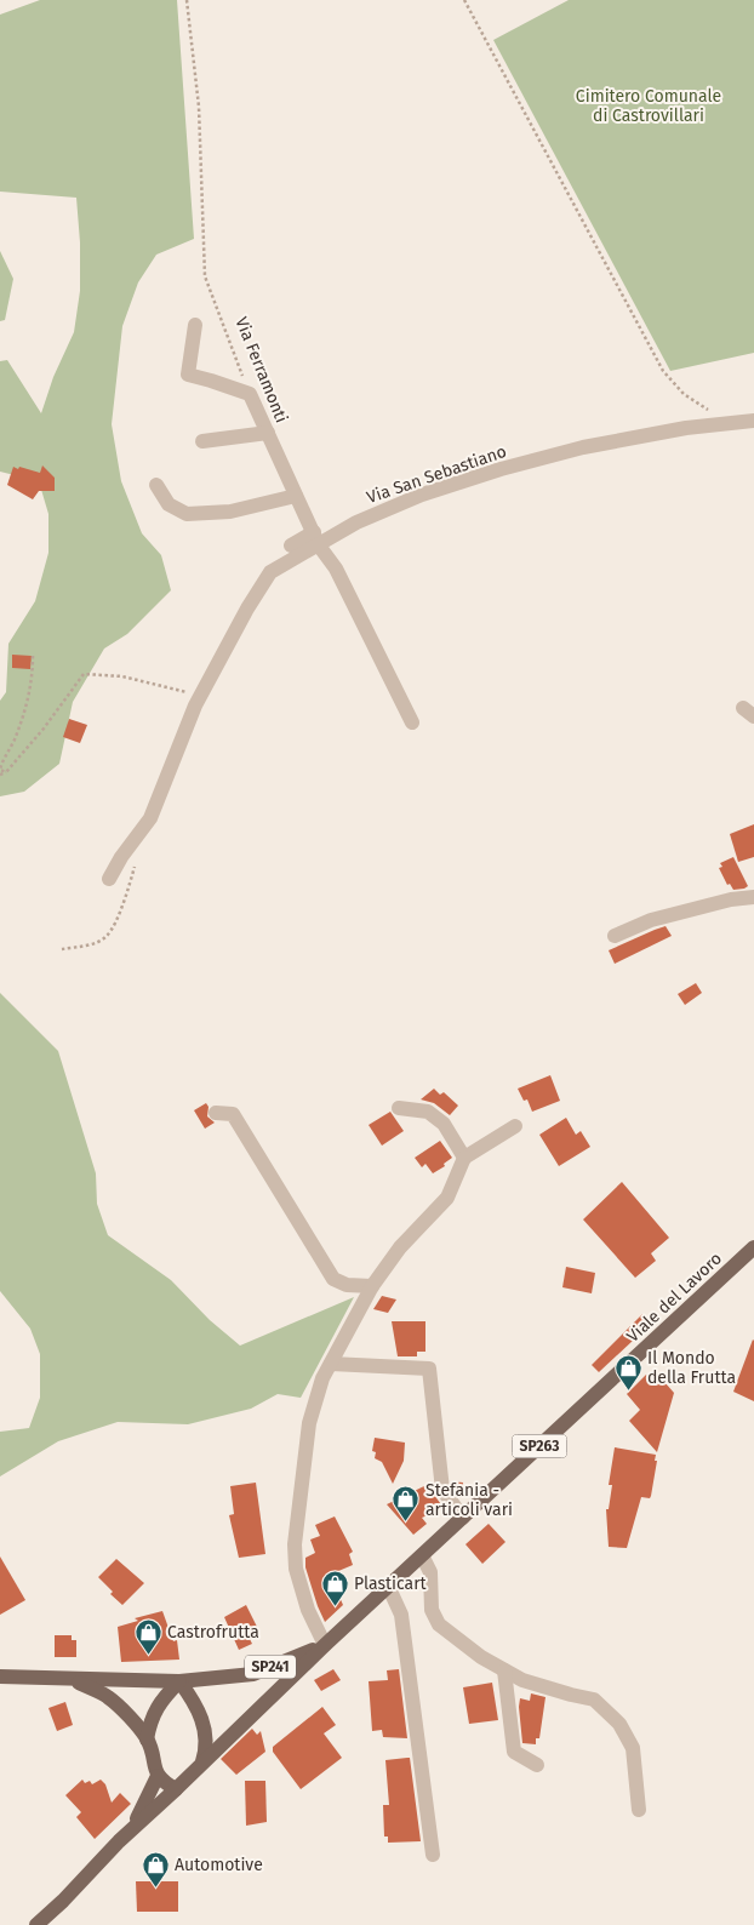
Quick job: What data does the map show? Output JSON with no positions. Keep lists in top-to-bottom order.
{
  "streets": {
    "main road": ["Viale del Lavoro", "SP263", "SP241"],
    "street": ["Via Ferramonti", "Via San Sebastiano"]
  },
  "crossings": [
    ["Via Ferramonti", "Via San Sebastiano"],
    ["Viale del Lavoro", "SP263"],
    ["Viale del Lavoro", "SP241"],
    ["SP263", "SP241"]
  ],
  "parks": ["Cimitero Comunale di Castrovillari"],
  "places": {
    "shop": [
      "Il Mondo della Frutta",
      "Stefania - articoli vari",
      "Plasticart",
      "Castrofrutta",
      "Automotive"
    ]
  }
}
